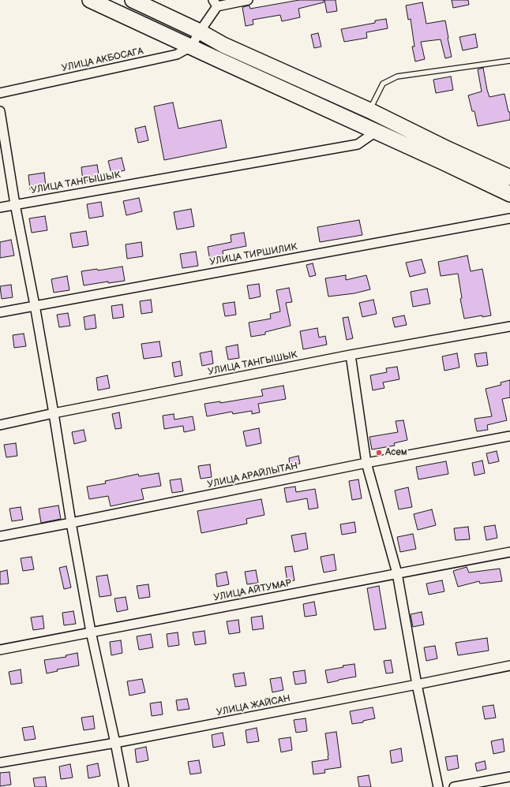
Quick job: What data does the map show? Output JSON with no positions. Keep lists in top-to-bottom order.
{
  "streets": {
    "street": [
      "УЛИЦА АКБОСАГА",
      "УЛИЦА ТАНГЫШЫК",
      "УЛИЦА ТИРШИЛИК",
      "УЛИЦА АРАЙЛЫТАН",
      "УЛИЦА АЙТУМАР",
      "УЛИЦА ЖАЙСАН"
    ]
  },
  "places": ["Асем"]
}
